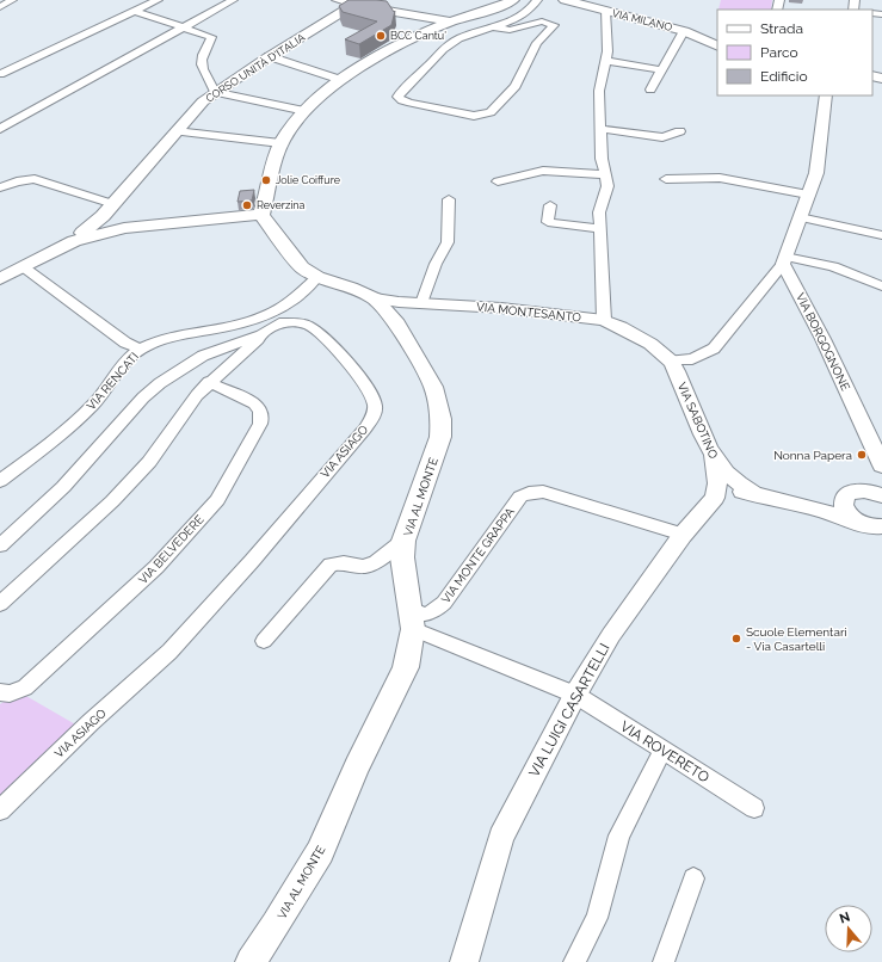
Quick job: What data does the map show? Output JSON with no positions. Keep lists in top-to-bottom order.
{
  "streets": {
    "main road": ["VIA MILANO", "CORSO UNITÀ D'ITALIA", "VIA AL MONTE"],
    "street": [
      "VIA MONTESANTO",
      "VIA BORGOGNONE",
      "VIA RENCATI",
      "VIA SABOTINO",
      "VIA ASIAGO",
      "VIA BELVEDERE",
      "VIA MONTE GRAPPA",
      "VIA LUIGI CASARTELLI",
      "VIA ROVERETO"
    ]
  },
  "crossings": [
    ["VIA MONTESANTO", "VIA SABOTINO"],
    ["VIA MONTESANTO", "VIA AL MONTE"],
    ["VIA RENCATI", "VIA AL MONTE"],
    ["VIA SABOTINO", "VIA LUIGI CASARTELLI"],
    ["VIA AL MONTE", "VIA MONTE GRAPPA"],
    ["VIA AL MONTE", "VIA ROVERETO"],
    ["VIA MONTE GRAPPA", "VIA LUIGI CASARTELLI"],
    ["VIA MONTE GRAPPA", "VIA ROVERETO"],
    ["VIA LUIGI CASARTELLI", "VIA ROVERETO"]
  ],
  "places": [
    "BCC Cantu'",
    "Jolie Coiffure",
    "Reverzina",
    "Nonna Papera",
    "Scuole Elementari - Via Casartelli"
  ],
  "legend": ["Strada", "Parco", "Edificio"],
  "north": "top"
}
